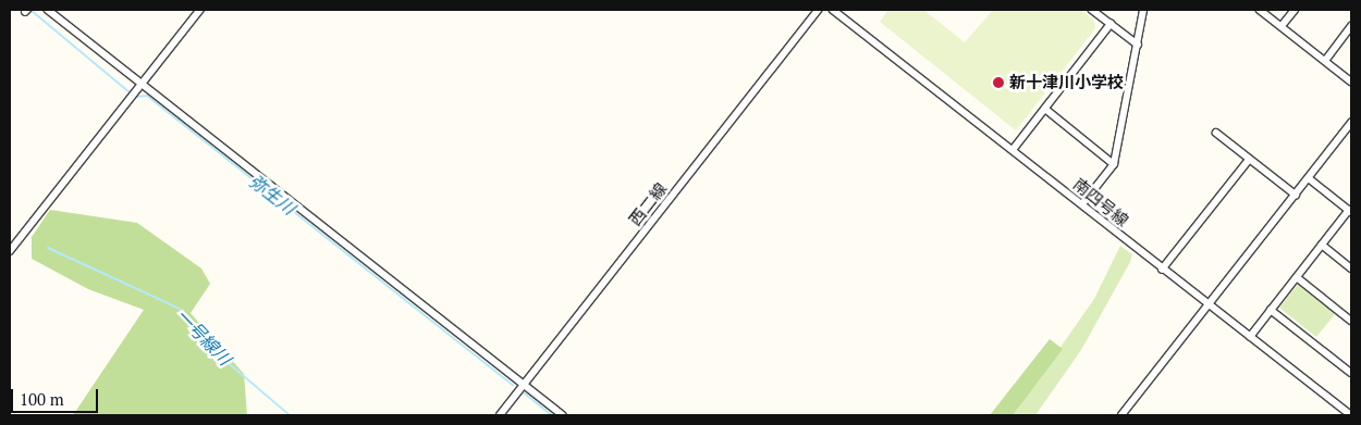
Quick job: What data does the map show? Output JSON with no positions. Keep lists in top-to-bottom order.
{
  "streets": {
    "street": ["南四号線", "西二線"]
  },
  "water": ["弥生川", "一号線川"],
  "places": ["新十津川小学校"],
  "scale_bar": "100 m"
}
